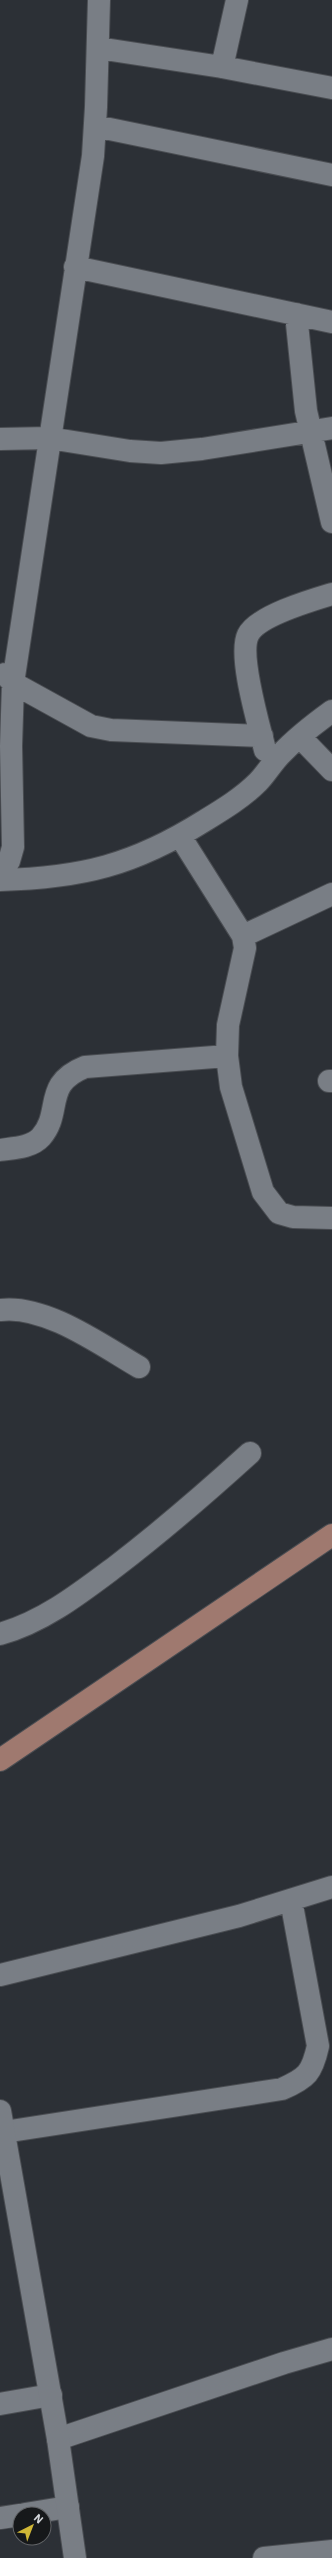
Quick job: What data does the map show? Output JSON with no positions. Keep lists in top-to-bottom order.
{
  "north": "top right"
}
